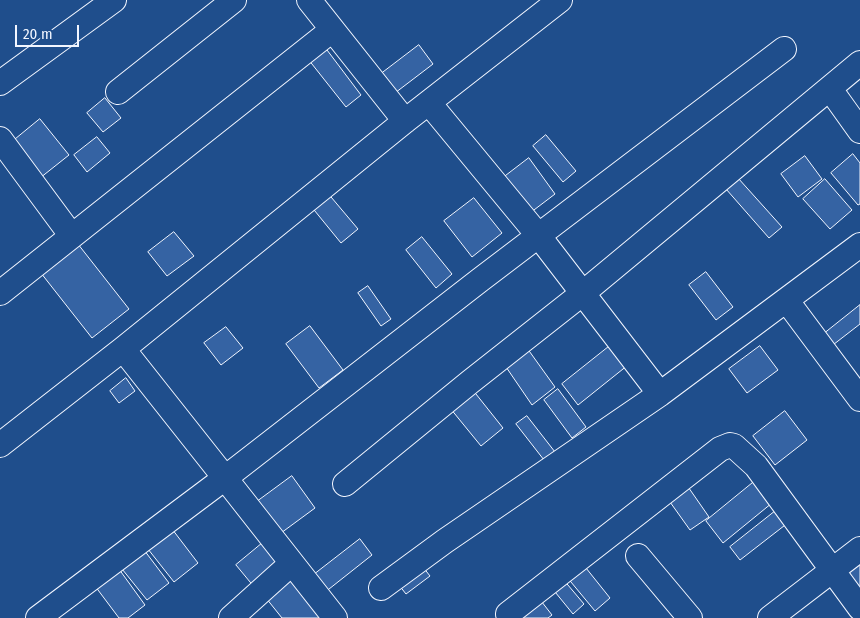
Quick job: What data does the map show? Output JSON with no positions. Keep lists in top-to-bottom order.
{
  "scale_bar": "20 m"
}
